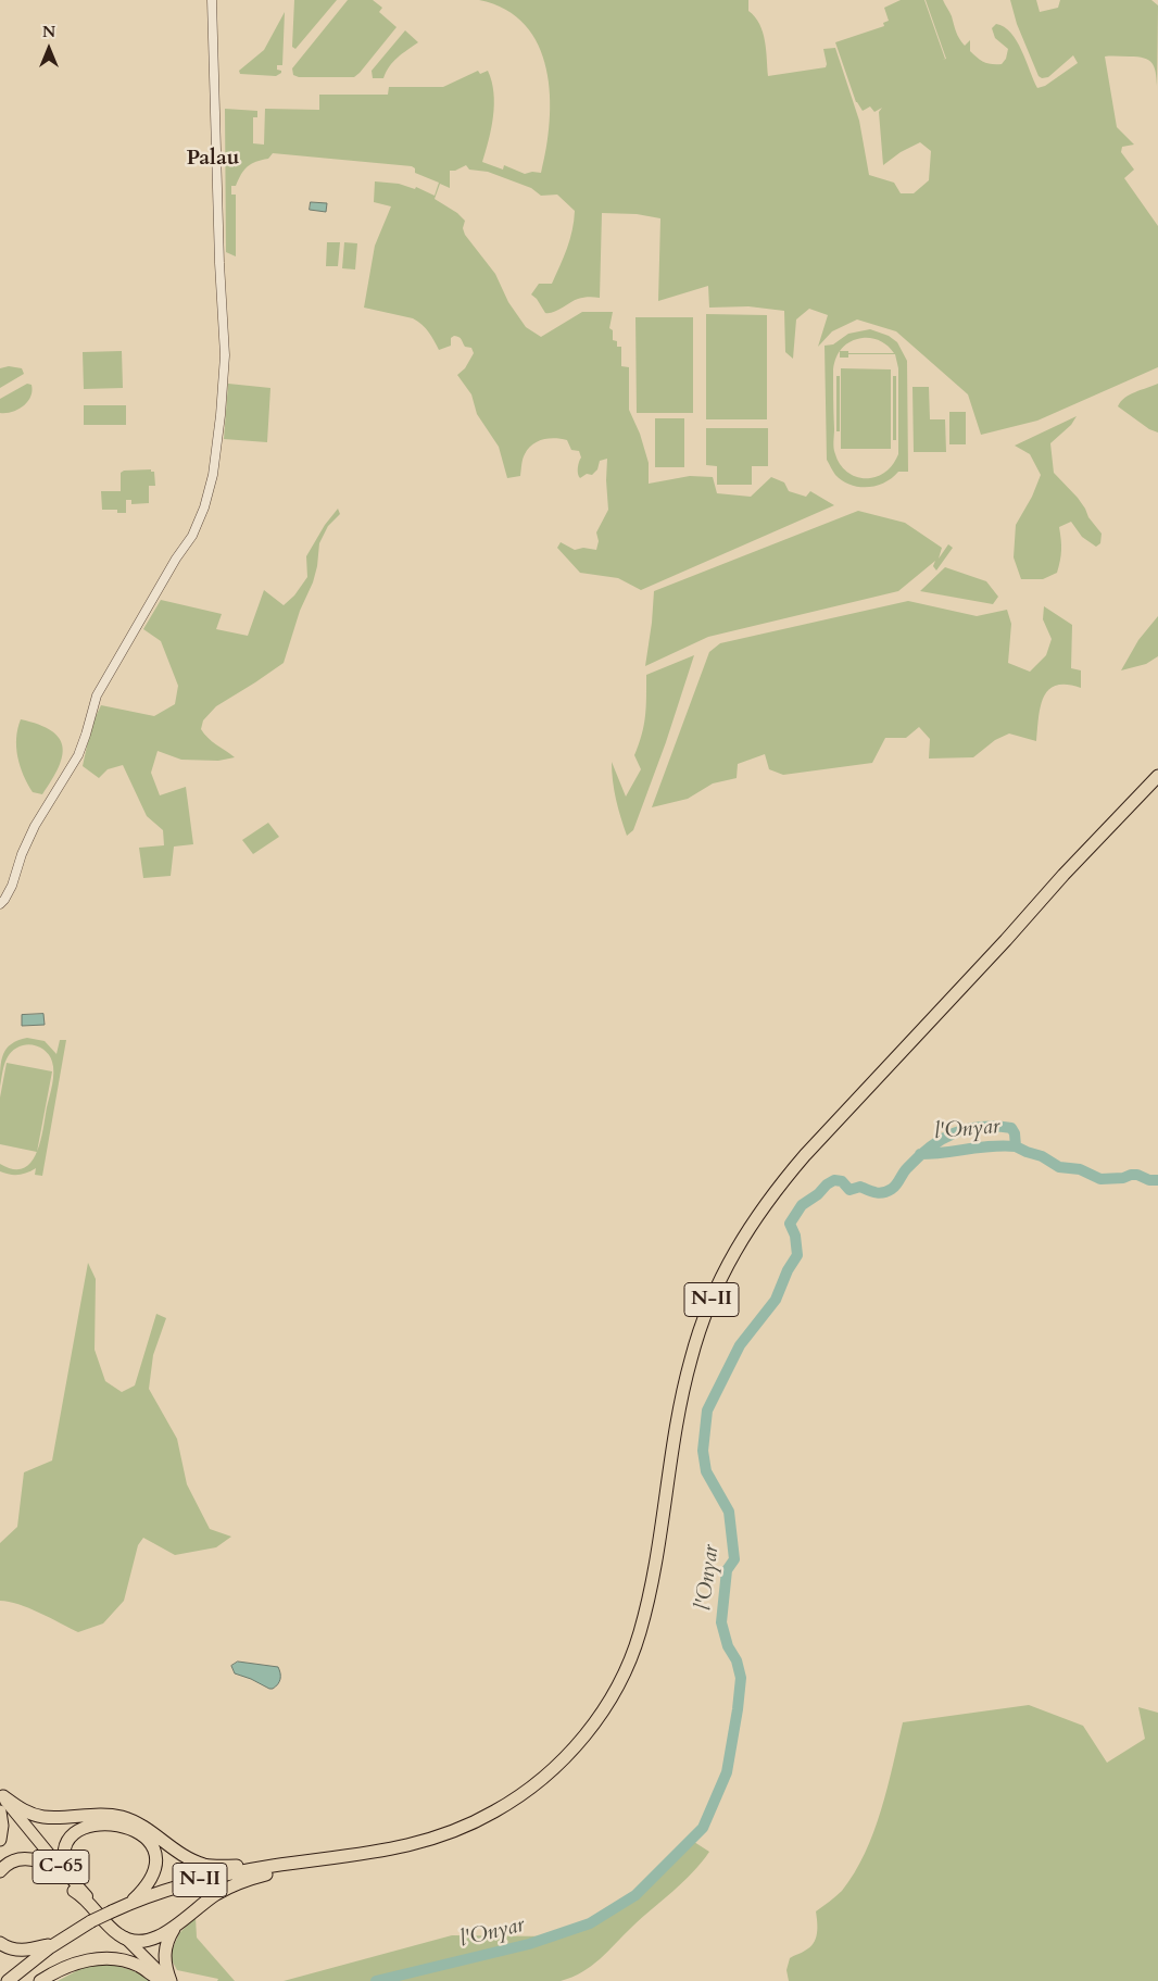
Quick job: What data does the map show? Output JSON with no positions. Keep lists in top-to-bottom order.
{
  "streets": {
    "highway": ["N-II"],
    "main road": ["C-65"]
  },
  "districts": ["Palau"],
  "water": ["l'Onyar"],
  "north": "top"
}
